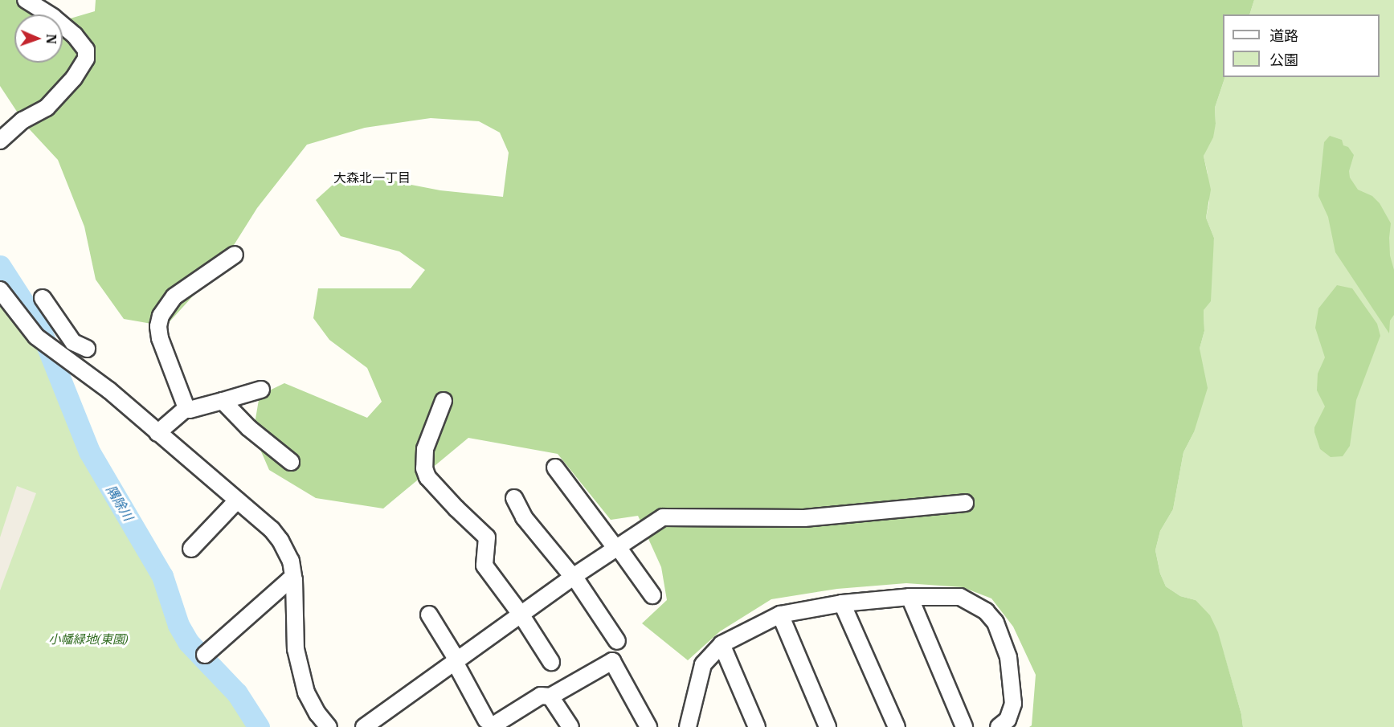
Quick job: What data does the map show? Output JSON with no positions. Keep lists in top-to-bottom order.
{
  "districts": ["大森北一丁目"],
  "water": ["隅除川"],
  "parks": ["小幡緑地(東園)"],
  "legend": ["道路", "公園"],
  "north": "right"
}
